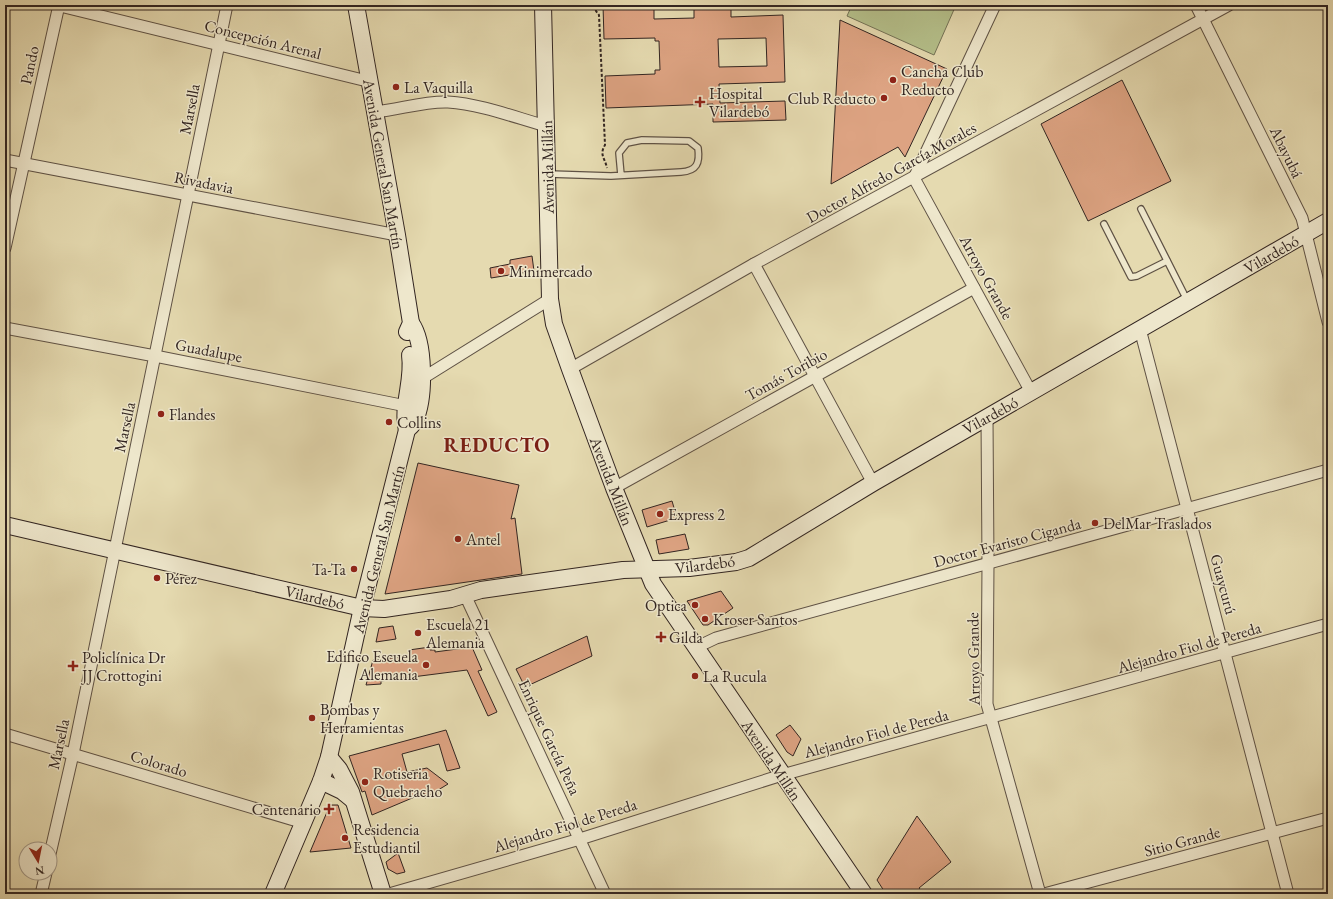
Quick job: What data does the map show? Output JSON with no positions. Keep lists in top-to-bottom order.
{
  "streets": {
    "main road": ["Avenida General San Martín", "Avenida Millán", "Vilardebó"],
    "street": [
      "Concepción Arenal",
      "Pando",
      "Marsella",
      "Abayubá",
      "Doctor Alfredo García Morales",
      "Rivadavia",
      "Arroyo Grande",
      "Guadalupe",
      "Tomás Toribio",
      "Doctor Evaristo Ciganda",
      "Guaycurú",
      "Alejandro Fiol de Pereda",
      "Enrique García Peña",
      "Colorado",
      "Sitio Grande"
    ]
  },
  "crossings": [
    ["Concepción Arenal", "Pando"],
    ["Concepción Arenal", "Marsella"],
    ["Concepción Arenal", "Avenida General San Martín"],
    ["Pando", "Rivadavia"],
    ["Marsella", "Rivadavia"],
    ["Marsella", "Vilardebó"],
    ["Marsella", "Guadalupe"],
    ["Marsella", "Colorado"],
    ["Abayubá", "Doctor Alfredo García Morales"],
    ["Abayubá", "Vilardebó"],
    ["Avenida General San Martín", "Rivadavia"],
    ["Avenida General San Martín", "Vilardebó"],
    ["Avenida General San Martín", "Guadalupe"],
    ["Avenida General San Martín", "Colorado"],
    ["Avenida Millán", "Doctor Alfredo García Morales"],
    ["Avenida Millán", "Vilardebó"],
    ["Avenida Millán", "Tomás Toribio"],
    ["Avenida Millán", "Doctor Evaristo Ciganda"],
    ["Avenida Millán", "Alejandro Fiol de Pereda"],
    ["Doctor Alfredo García Morales", "Arroyo Grande"],
    ["Vilardebó", "Arroyo Grande"],
    ["Vilardebó", "Guaycurú"],
    ["Vilardebó", "Enrique García Peña"],
    ["Arroyo Grande", "Tomás Toribio"],
    ["Arroyo Grande", "Doctor Evaristo Ciganda"],
    ["Arroyo Grande", "Alejandro Fiol de Pereda"],
    ["Doctor Evaristo Ciganda", "Guaycurú"],
    ["Guaycurú", "Alejandro Fiol de Pereda"],
    ["Guaycurú", "Sitio Grande"],
    ["Alejandro Fiol de Pereda", "Enrique García Peña"]
  ],
  "districts": ["REDUCTO"],
  "places": {
    "other": [
      "Cancha Club Reducto",
      "La Vaquilla",
      "Club Reducto",
      "Minimercado",
      "Flandes",
      "Collins",
      "Express 2",
      "DelMar Traslados",
      "Antel",
      "Ta-Ta",
      "Pérez",
      "Optica",
      "Kroser Santos",
      "Escuela 21 Alemania",
      "Edifico Escuela Alemania",
      "La Rucula",
      "Bombas y Herramientas",
      "Rotiseria Quebracho",
      "Residencia Estudiantil"
    ],
    "health": [
      "Hospital Vilardebó",
      "Gilda",
      "Policlínica Dr JJ Crottogini",
      "Centenario"
    ]
  },
  "north": "bottom"
}
